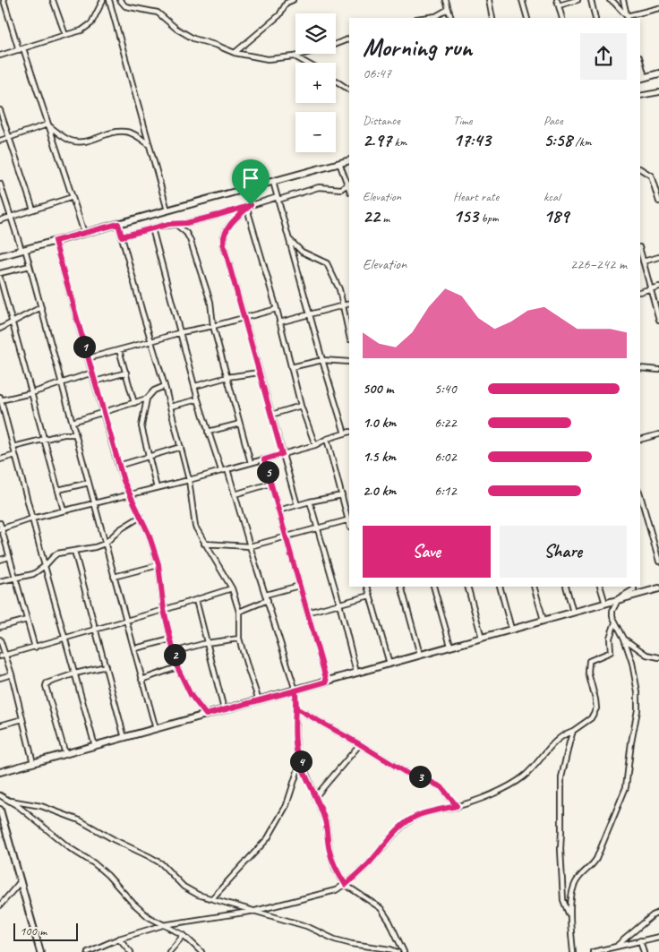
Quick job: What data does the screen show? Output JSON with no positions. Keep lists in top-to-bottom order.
{
  "scale_bar": "100 m",
  "page": {
    "map_buttons": ["+", "−"],
    "heading": ["Morning run", "06:47"],
    "stats": [
      ["Distance", "2.97 km"],
      ["Time", "17:43"],
      ["Pace", "5:58 /km"],
      ["Elevation", "22 m"],
      ["Heart rate", "153 bpm"],
      ["kcal", "189"]
    ],
    "chart": ["Elevation", "226–242 m"],
    "pins": [
      "1",
      "5",
      "2",
      "4",
      "3"
    ],
    "list": [
      {
        "name": "500 m",
        "note": "5:40"
      },
      {
        "name": "1.0 km",
        "note": "6:22"
      },
      {
        "name": "1.5 km",
        "note": "6:02"
      },
      {
        "name": "2.0 km",
        "note": "6:12"
      }
    ],
    "buttons": ["Save", "Share"],
    "scale": "100 m"
  }
}
